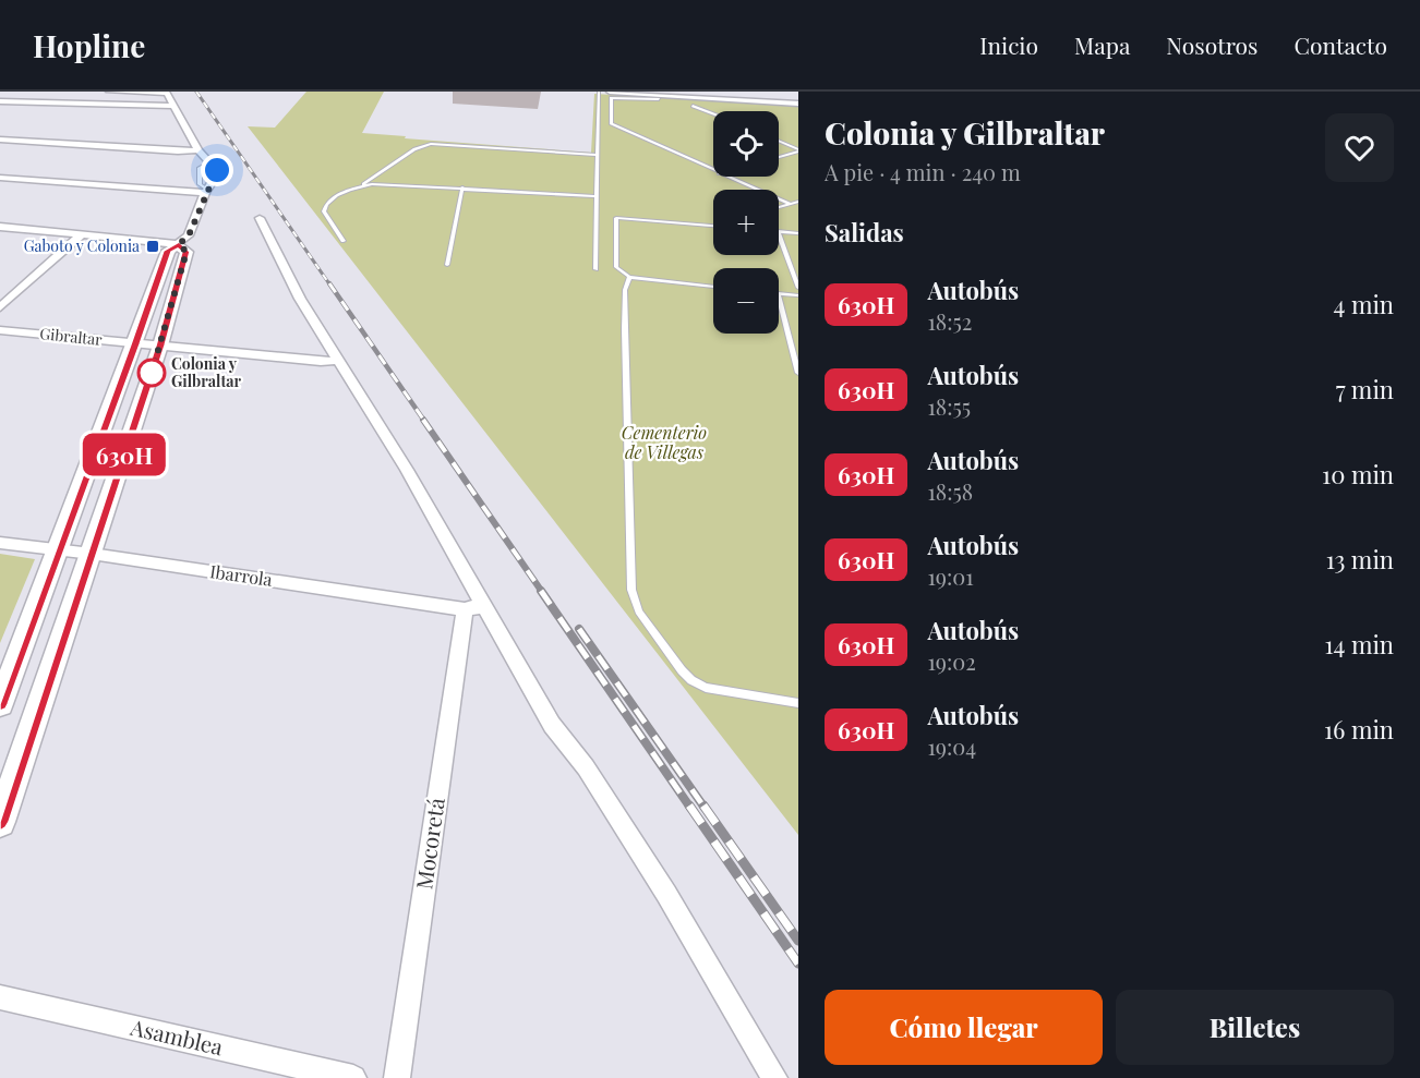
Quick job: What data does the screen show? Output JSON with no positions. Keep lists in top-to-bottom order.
{
  "streets": {
    "street": [
      "Gibraltar",
      "Ibarrola",
      "Mocoretá",
      "Asamblea"
    ]
  },
  "crossings": [
    ["Ibarrola", "Mocoretá"]
  ],
  "parks": ["Cementerio de Villegas"],
  "places": {
    "transit": ["Gaboto y Colonia"],
    "other": ["Colonia y Gilbraltar"]
  },
  "lines": ["bus line 630H"],
  "page": {
    "header": "Hopline",
    "nav": [
      "Inicio",
      "Mapa",
      "Nosotros",
      "Contacto"
    ],
    "on_map": "630H",
    "heading": [
      ["Colonia y Gilbraltar", "A pie · 4 min · 240 m"],
      "Salidas"
    ],
    "map_buttons": ["+", "−"],
    "list": [
      {
        "mark": "630H",
        "name": "Autobús",
        "note": "18:52",
        "value": "4 min"
      },
      {
        "mark": "630H",
        "name": "Autobús",
        "note": "18:55",
        "value": "7 min"
      },
      {
        "mark": "630H",
        "name": "Autobús",
        "note": "18:58",
        "value": "10 min"
      },
      {
        "mark": "630H",
        "name": "Autobús",
        "note": "19:01",
        "value": "13 min"
      },
      {
        "mark": "630H",
        "name": "Autobús",
        "note": "19:02",
        "value": "14 min"
      },
      {
        "mark": "630H",
        "name": "Autobús",
        "note": "19:04",
        "value": "16 min"
      }
    ],
    "buttons": ["Cómo llegar", "Billetes"]
  }
}
